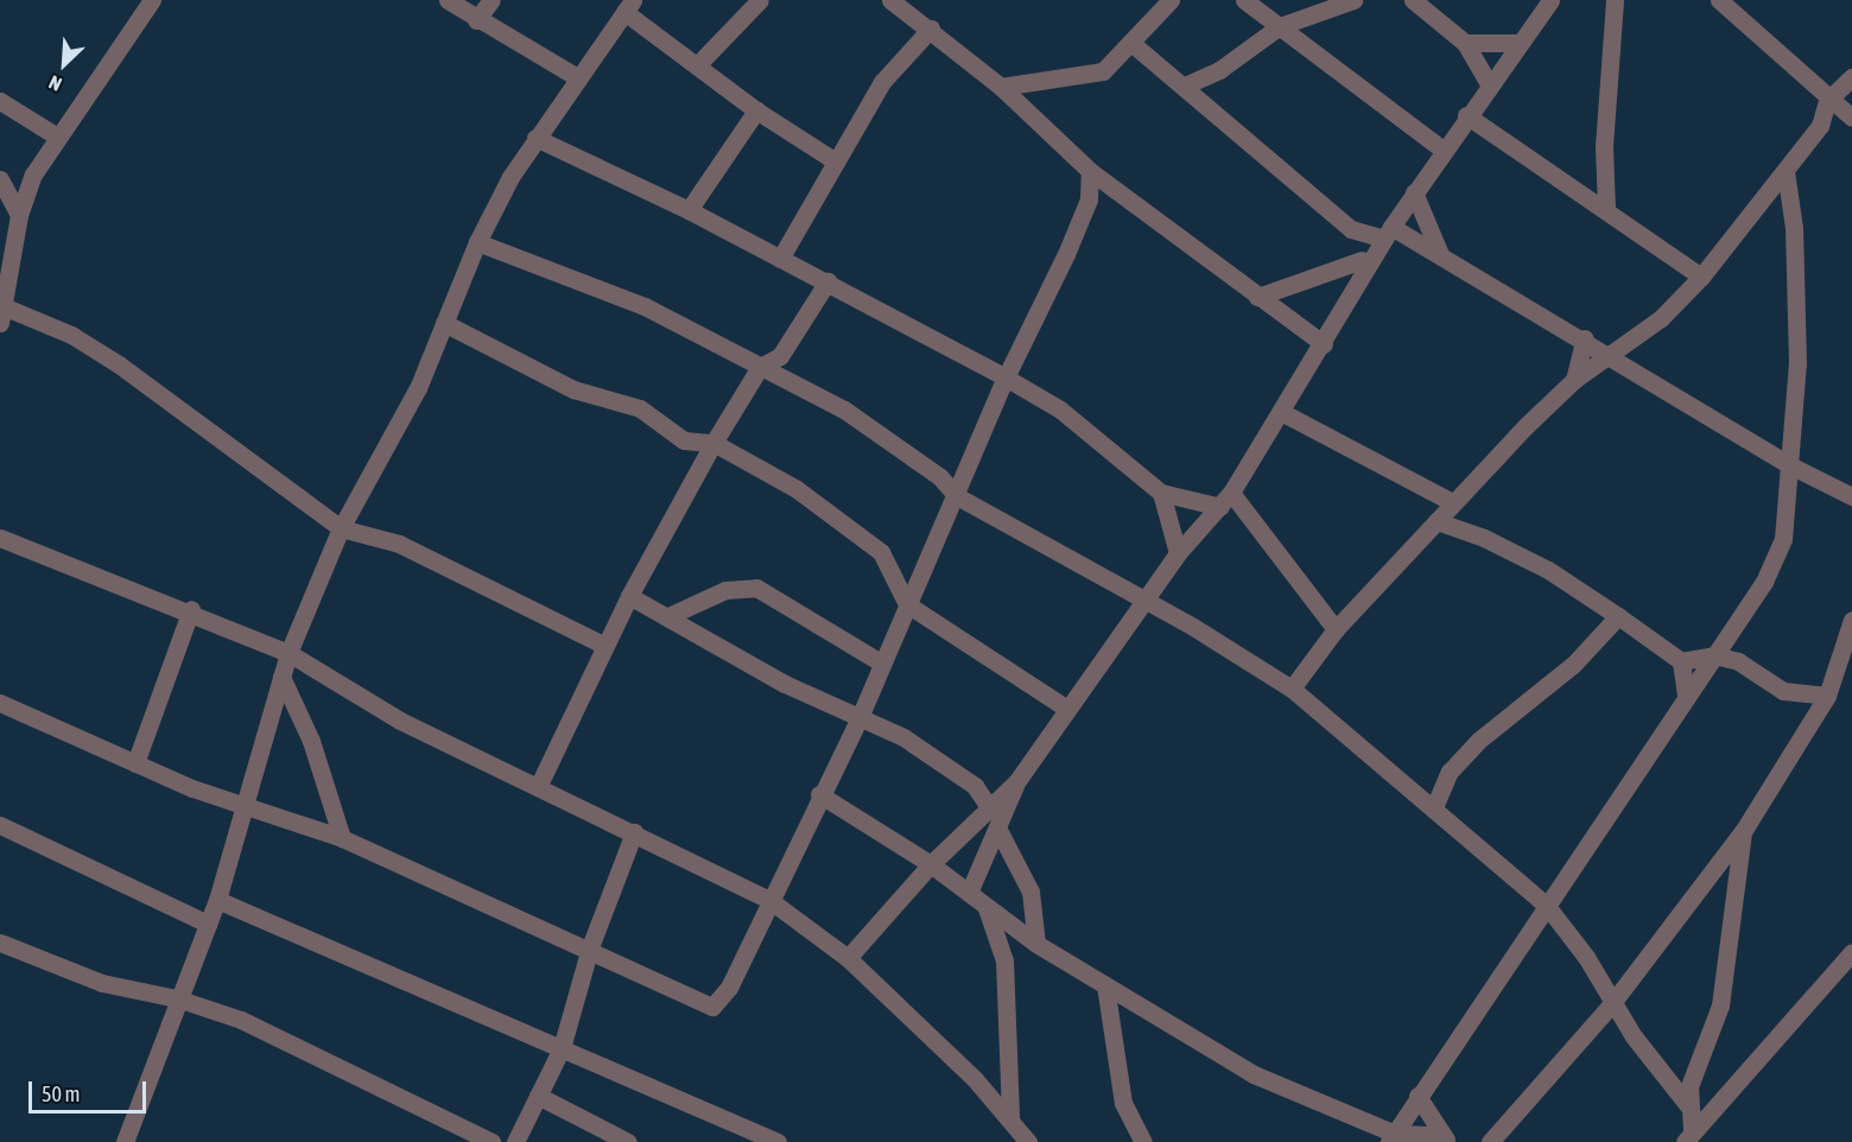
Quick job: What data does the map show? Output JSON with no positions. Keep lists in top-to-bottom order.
{
  "scale_bar": "50 m",
  "north": "bottom left"
}
